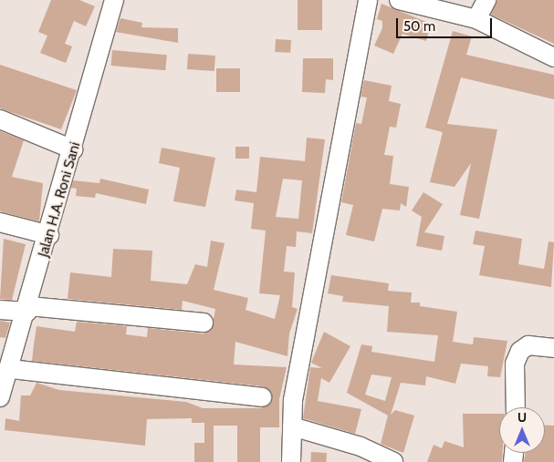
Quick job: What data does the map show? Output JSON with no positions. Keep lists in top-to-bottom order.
{
  "streets": {
    "street": ["Jalan H.A. Roni Sani"]
  },
  "scale_bar": "50 m",
  "north": "top"
}
